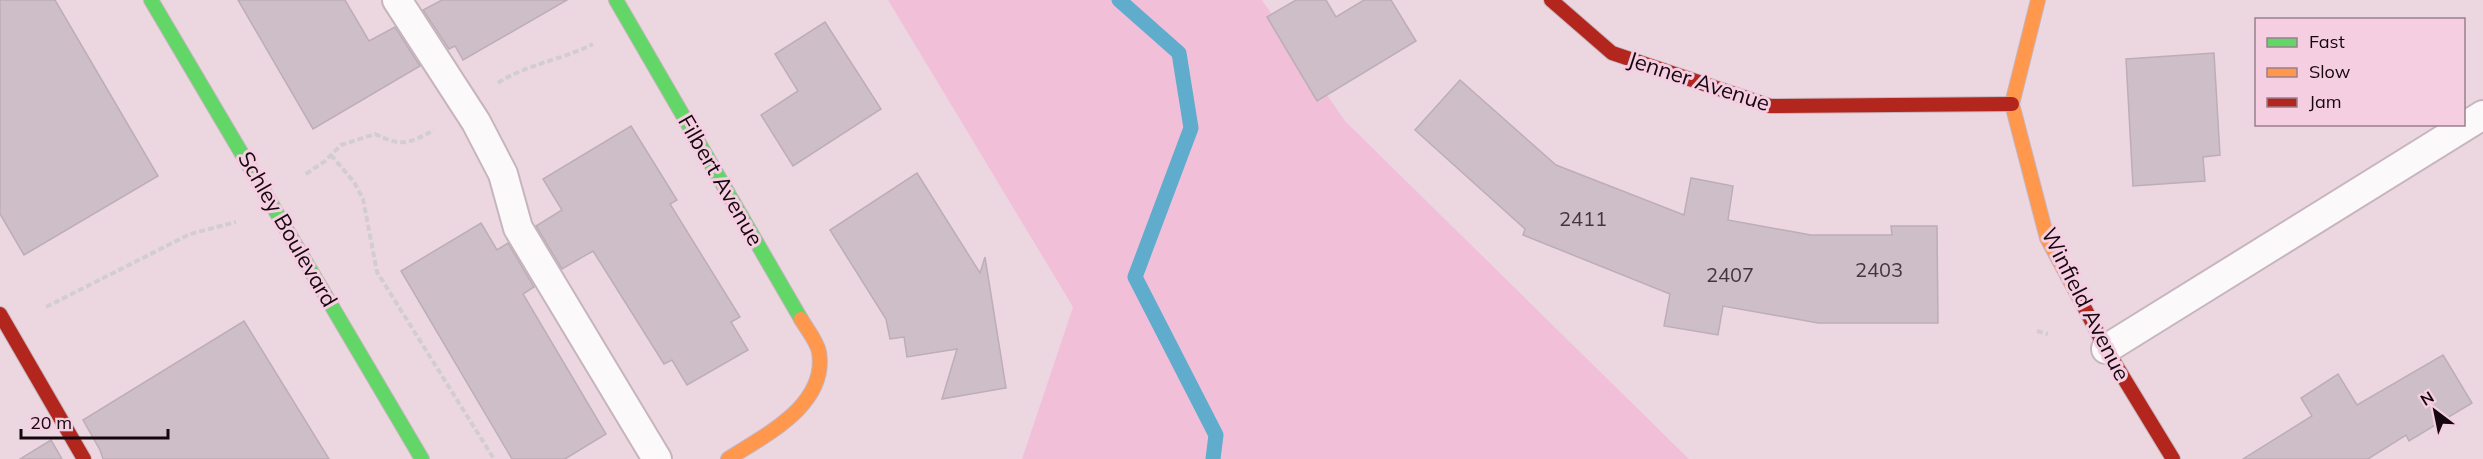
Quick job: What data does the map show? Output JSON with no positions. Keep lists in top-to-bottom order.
{
  "streets": {
    "street": [
      "Jenner Avenue",
      "Filbert Avenue",
      "Schley Boulevard",
      "Winfield Avenue"
    ]
  },
  "crossings": [
    ["Jenner Avenue", "Winfield Avenue"]
  ],
  "house_numbers": ["2411", "2403", "2407"],
  "legend": ["Fast", "Slow", "Jam"],
  "scale_bar": "20 m",
  "north": "top left"
}
